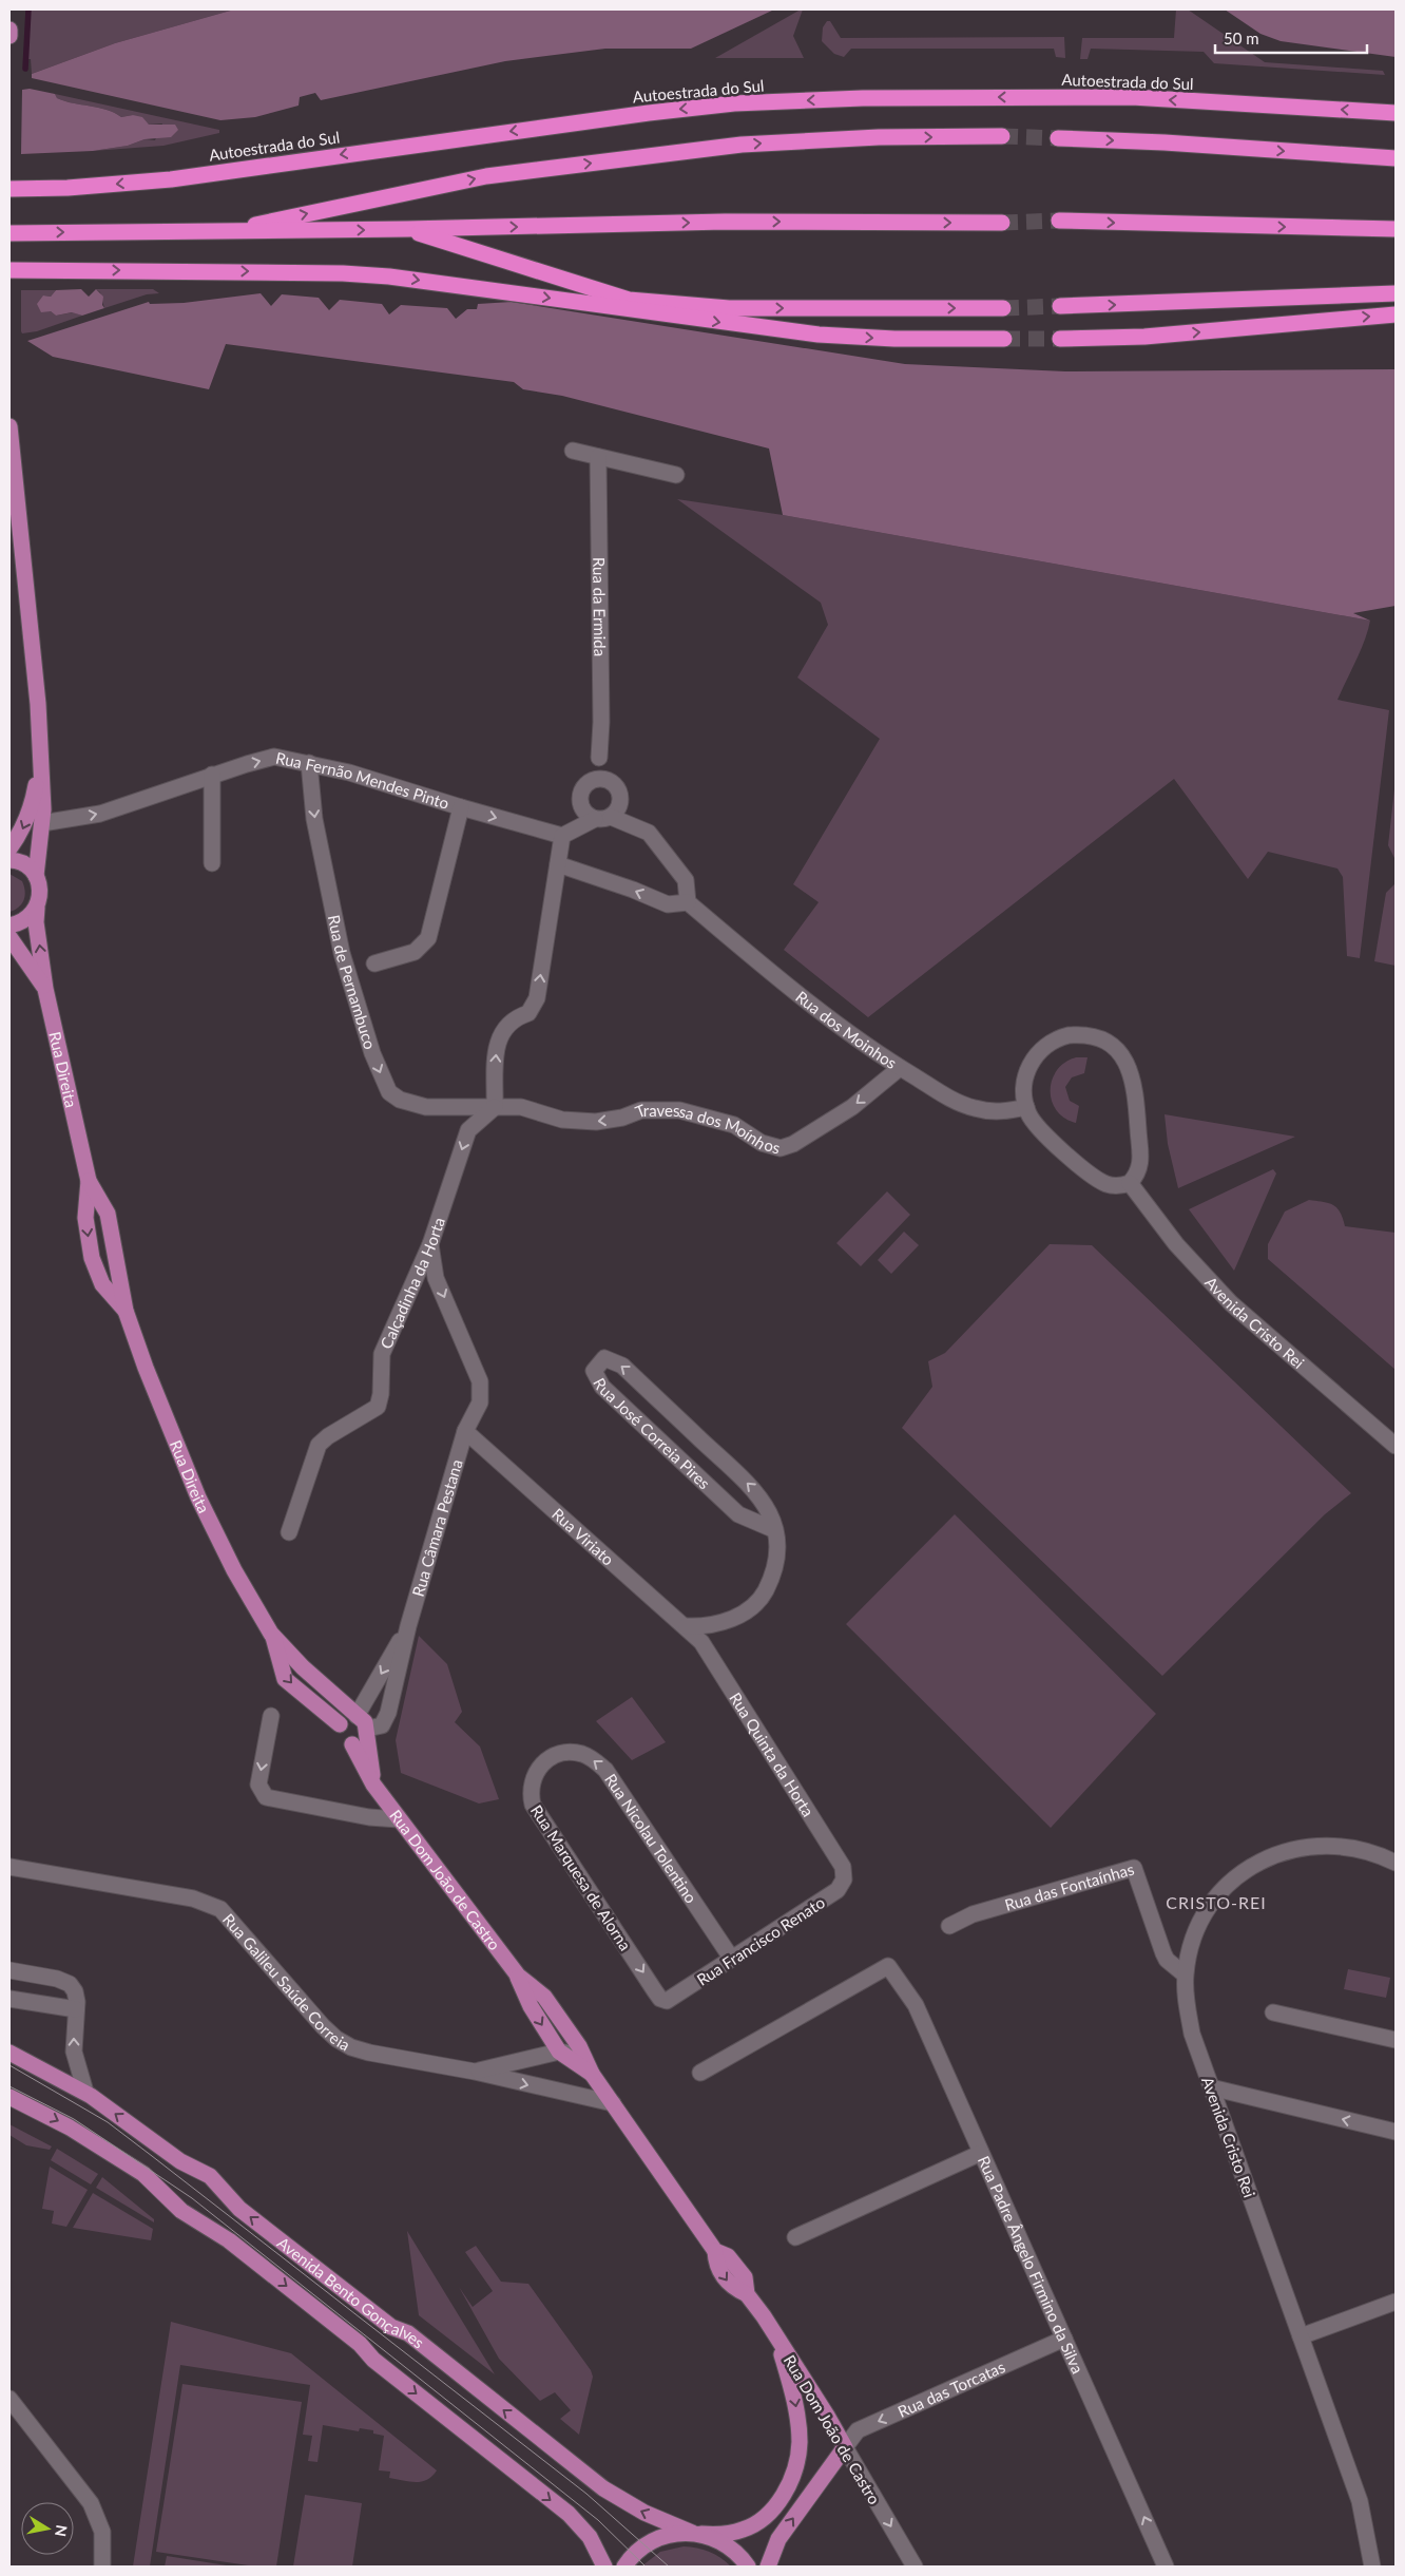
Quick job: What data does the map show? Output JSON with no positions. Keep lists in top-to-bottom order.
{
  "streets": {
    "highway": ["Autoestrada do Sul"],
    "main road": ["Rua Direita", "Rua Dom João de Castro", "Avenida Bento Gonçalves"],
    "street": [
      "Rua da Ermida",
      "Rua Fernão Mendes Pinto",
      "Rua de Pernambuco",
      "Rua dos Moinhos",
      "Travessa dos Moínhos",
      "Calçadinha da Horta",
      "Avenida Cristo Rei",
      "Rua José Correia Pires",
      "Rua Câmara Pestana",
      "Rua Viriato",
      "Rua Quinta da Horta",
      "Rua Nicolau Tolentino",
      "Rua Marquesa de Alorna",
      "Rua das Fontaínhas",
      "Rua Francisco Renato",
      "Rua Galileu Saúde Correia",
      "Rua Padre Ângelo Firmino da Silva",
      "Rua das Torcatas"
    ]
  },
  "crossings": [
    ["Rua Fernão Mendes Pinto", "Rua de Pernambuco"],
    ["Rua Fernão Mendes Pinto", "Rua Direita"],
    ["Rua de Pernambuco", "Travessa dos Moínhos"],
    ["Rua de Pernambuco", "Calçadinha da Horta"],
    ["Rua dos Moinhos", "Travessa dos Moínhos"],
    ["Rua dos Moinhos", "Avenida Cristo Rei"],
    ["Travessa dos Moínhos", "Calçadinha da Horta"],
    ["Calçadinha da Horta", "Rua Câmara Pestana"],
    ["Avenida Cristo Rei", "Rua das Fontaínhas"],
    ["Rua José Correia Pires", "Rua Viriato"],
    ["Rua Câmara Pestana", "Rua Viriato"],
    ["Rua Câmara Pestana", "Rua Dom João de Castro"],
    ["Rua Viriato", "Rua Quinta da Horta"],
    ["Rua Quinta da Horta", "Rua Francisco Renato"],
    ["Rua Nicolau Tolentino", "Rua Marquesa de Alorna"],
    ["Rua Nicolau Tolentino", "Rua Francisco Renato"],
    ["Rua Marquesa de Alorna", "Rua Francisco Renato"],
    ["Rua Dom João de Castro", "Rua Galileu Saúde Correia"],
    ["Rua Dom João de Castro", "Rua das Torcatas"],
    ["Rua Padre Ângelo Firmino da Silva", "Rua das Torcatas"]
  ],
  "one_way": [
    "Rua Fernão Mendes Pinto",
    "Rua de Pernambuco",
    "Travessa dos Moínhos",
    "Rua Câmara Pestana",
    "Rua Nicolau Tolentino",
    "Rua Marquesa de Alorna",
    "Rua das Torcatas"
  ],
  "districts": ["CRISTO-REI"],
  "scale_bar": "50 m",
  "north": "right"
}
